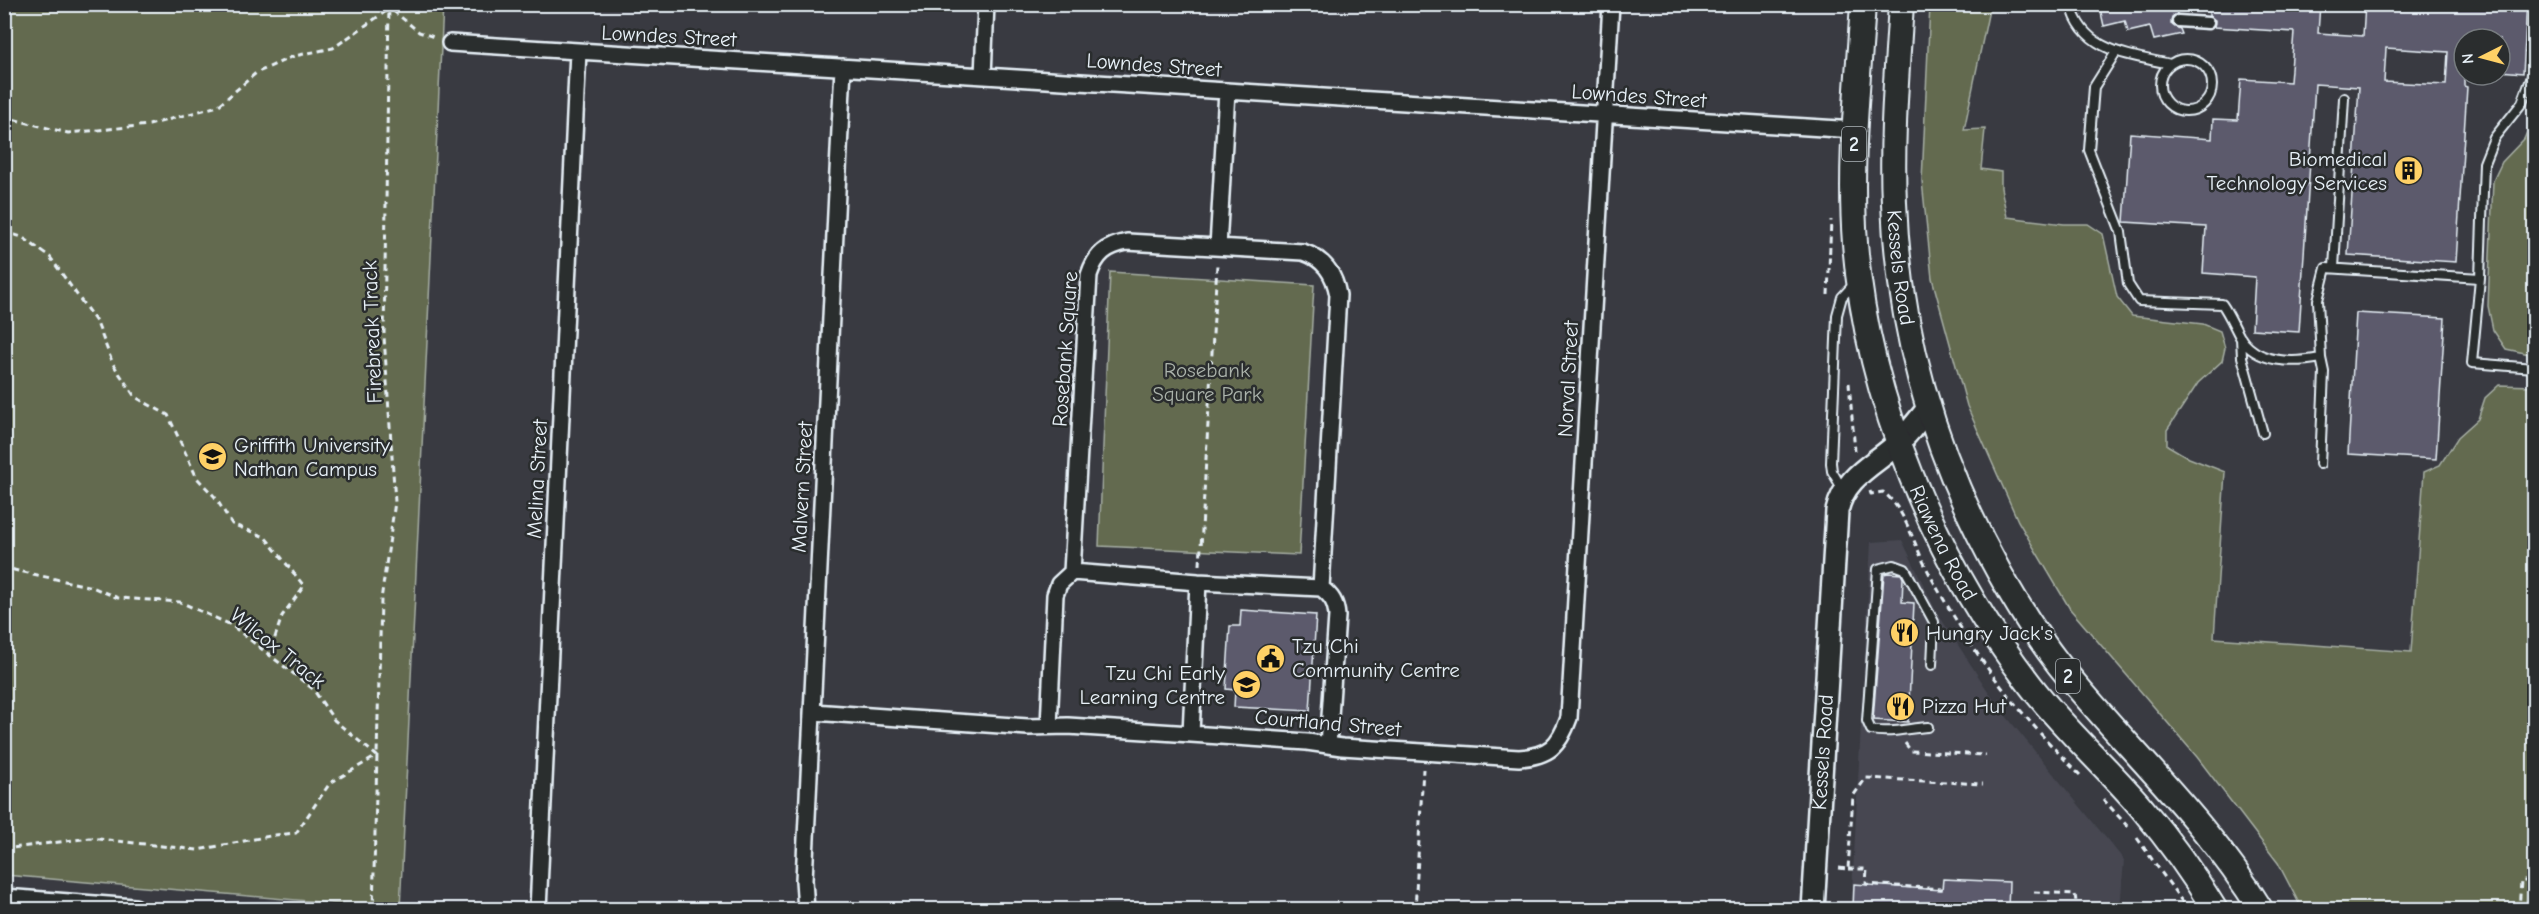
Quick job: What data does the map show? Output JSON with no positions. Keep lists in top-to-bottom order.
{
  "streets": {
    "highway": ["2", "Kessels Road", "Riawena Road"],
    "street": [
      "Lowndes Street",
      "Rosebank Square",
      "Norval Street",
      "Melina Street",
      "Malvern Street",
      "Courtland Street"
    ],
    "path": ["Firebreak Track", "Wilcox Track"]
  },
  "crossings": [
    ["Lowndes Street", "Kessels Road"],
    ["Lowndes Street", "Norval Street"],
    ["Lowndes Street", "Melina Street"],
    ["Lowndes Street", "Malvern Street"],
    ["Kessels Road", "Riawena Road"],
    ["Firebreak Track", "Wilcox Track"],
    ["Norval Street", "Courtland Street"],
    ["Malvern Street", "Courtland Street"]
  ],
  "parks": ["Rosebank Square Park"],
  "places": {
    "building": ["Biomedical Technology Services"],
    "school or university": ["Griffith University Nathan Campus", "Tzu Chi Early Learning Centre"],
    "restaurant": ["Hungry Jack's", "Pizza Hut"],
    "public building": ["Tzu Chi Community Centre"]
  },
  "north": "left"
}
